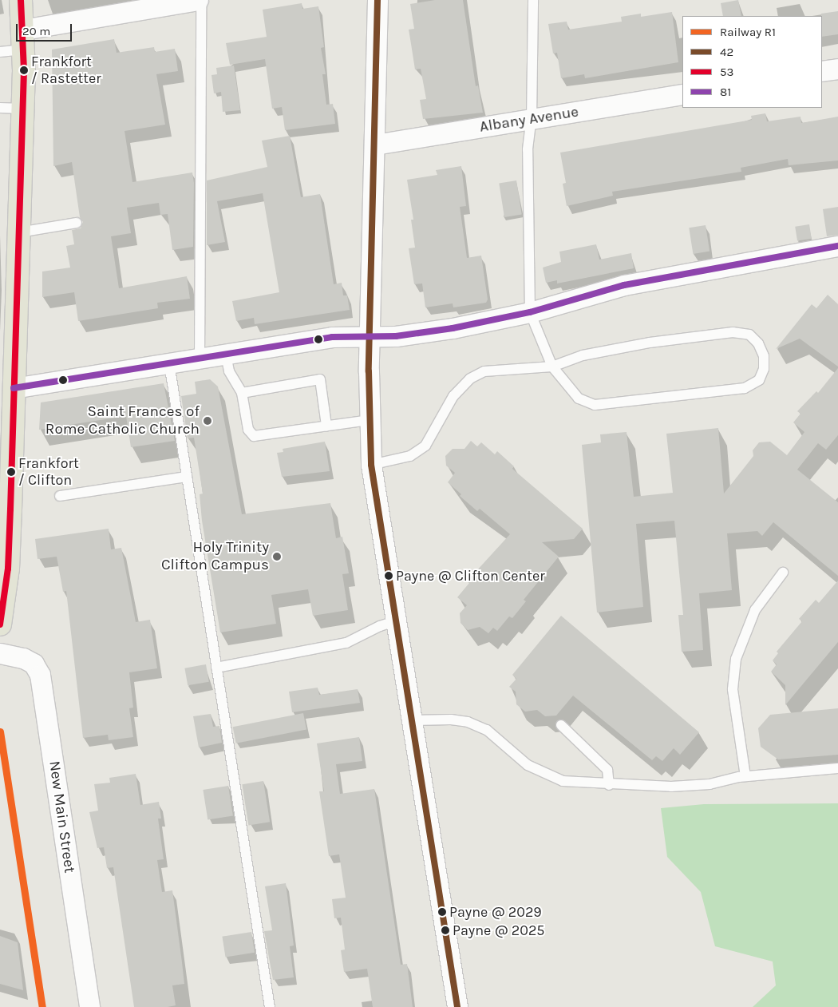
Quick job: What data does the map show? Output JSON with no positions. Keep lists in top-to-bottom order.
{
  "streets": {
    "street": ["Albany Avenue", "New Main Street"]
  },
  "places": [
    "Frankfort / Rastetter",
    "Saint Frances of Rome Catholic Church",
    "Frankfort / Clifton",
    "Holy Trinity Clifton Campus",
    "Payne @ Clifton Center",
    "Payne @ 2029",
    "Payne @ 2025"
  ],
  "lines": [
    "transit line 42",
    "transit line 53",
    "transit line 81",
    "rail line R1"
  ],
  "legend": [
    "Railway R1",
    "42",
    "53",
    "81"
  ],
  "scale_bar": "20 m"
}
